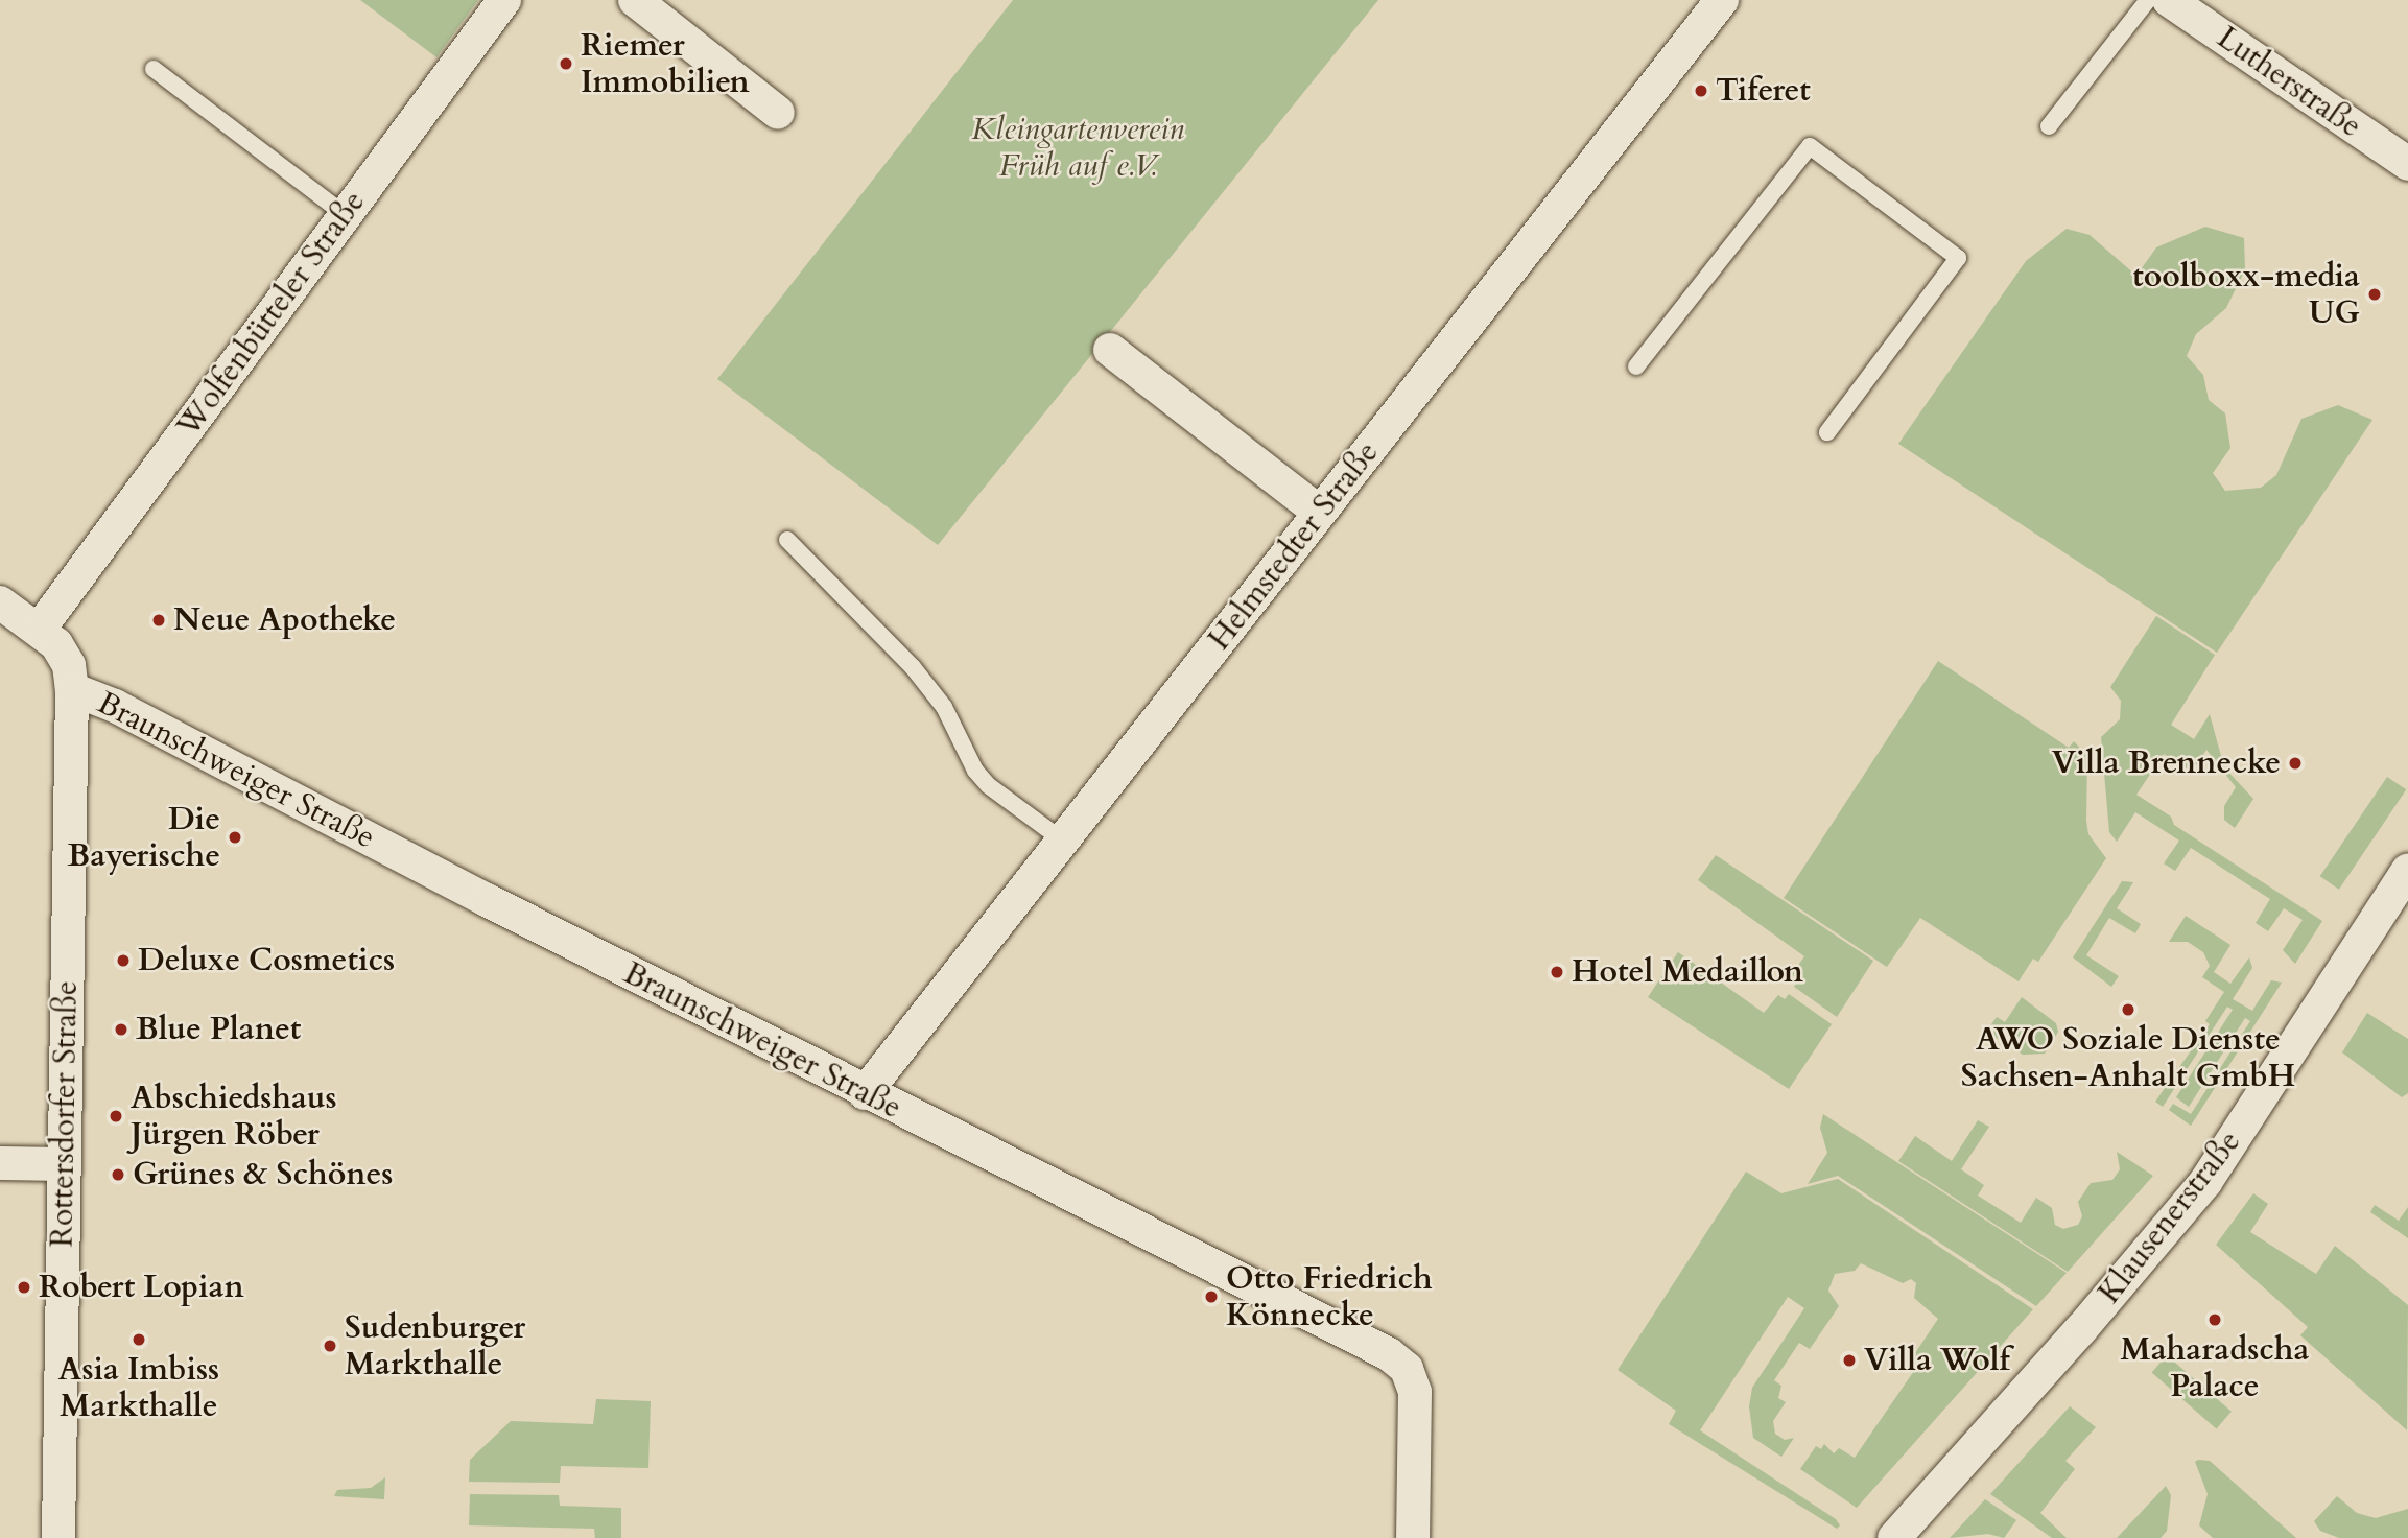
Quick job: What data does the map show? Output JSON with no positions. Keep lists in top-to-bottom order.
{
  "streets": {
    "street": [
      "Lutherstraße",
      "Wolfenbütteler Straße",
      "Helmstedter Straße",
      "Braunschweiger Straße",
      "Rottersdorfer Straße",
      "Klausenerstraße"
    ]
  },
  "crossings": [
    ["Wolfenbütteler Straße", "Braunschweiger Straße"],
    ["Helmstedter Straße", "Braunschweiger Straße"],
    ["Braunschweiger Straße", "Rottersdorfer Straße"]
  ],
  "parks": ["Kleingartenverein Früh auf e.V."],
  "places": [
    "Riemer Immobilien",
    "Tiferet",
    "toolboxx-media UG",
    "Neue Apotheke",
    "Villa Brennecke",
    "Die Bayerische",
    "Deluxe Cosmetics",
    "Hotel Medaillon",
    "AWO Soziale Dienste Sachsen-Anhalt GmbH",
    "Blue Planet",
    "Abschiedshaus Jürgen Röber",
    "Grünes & Schönes",
    "Robert Lopian",
    "Otto Friedrich Könnecke",
    "Maharadscha Palace",
    "Asia Imbiss Markthalle",
    "Sudenburger Markthalle",
    "Villa Wolf"
  ]
}
